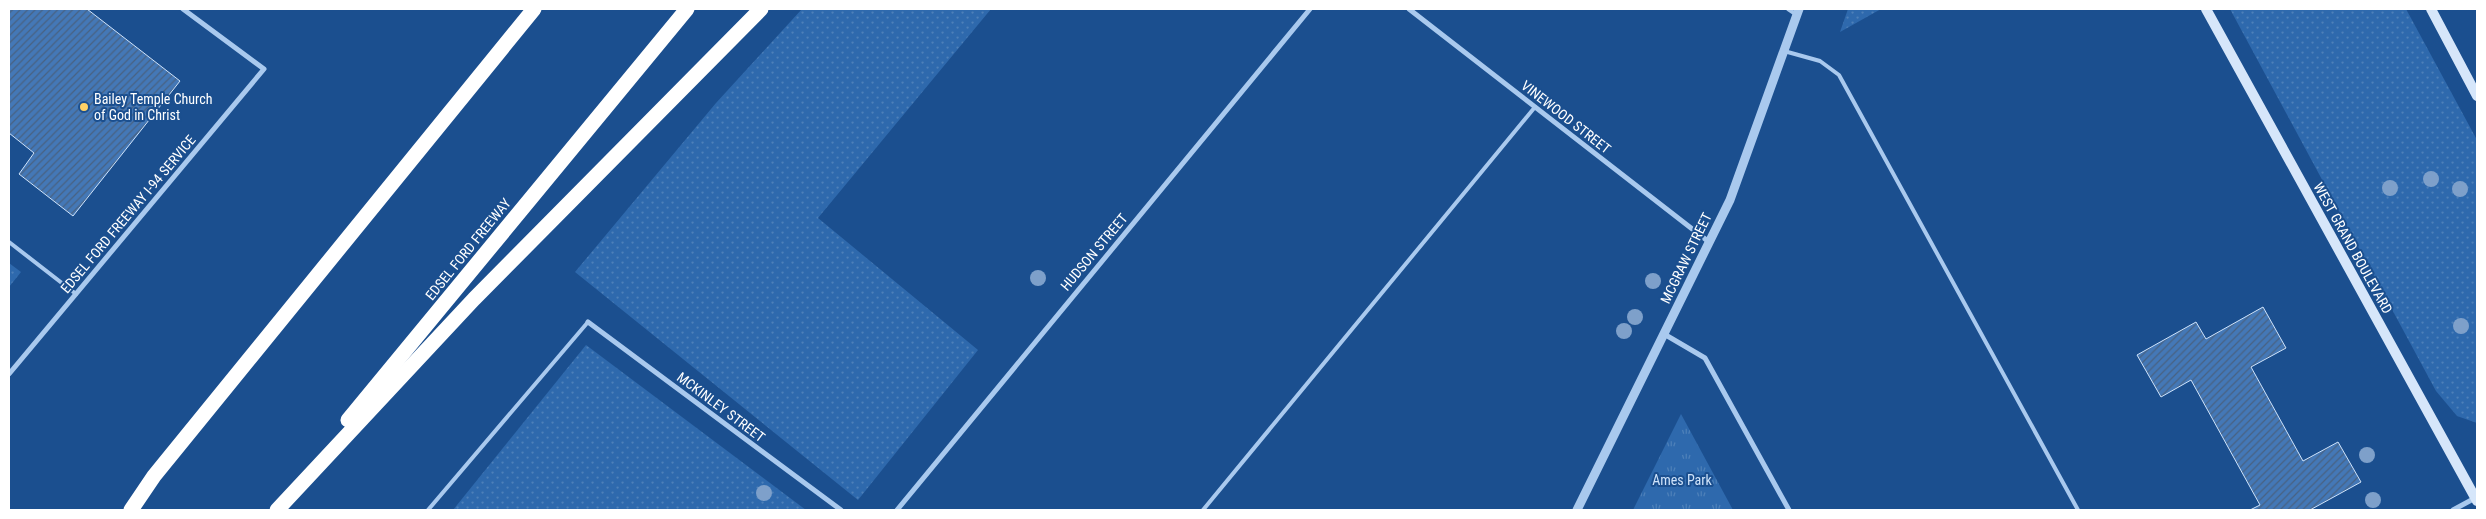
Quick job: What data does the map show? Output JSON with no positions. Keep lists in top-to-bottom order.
{
  "streets": {
    "highway": ["EDSEL FORD FREEWAY"],
    "main road": ["WEST GRAND BOULEVARD"],
    "street": [
      "VINEWOOD STREET",
      "EDSEL FORD FREEWAY I-94 SERVICE",
      "HUDSON STREET",
      "MCGRAW STREET",
      "MCKINLEY STREET"
    ]
  },
  "crossings": [
    ["VINEWOOD STREET", "MCGRAW STREET"]
  ],
  "parks": ["Ames Park"],
  "places": ["Bailey Temple Church of God in Christ"]
}
